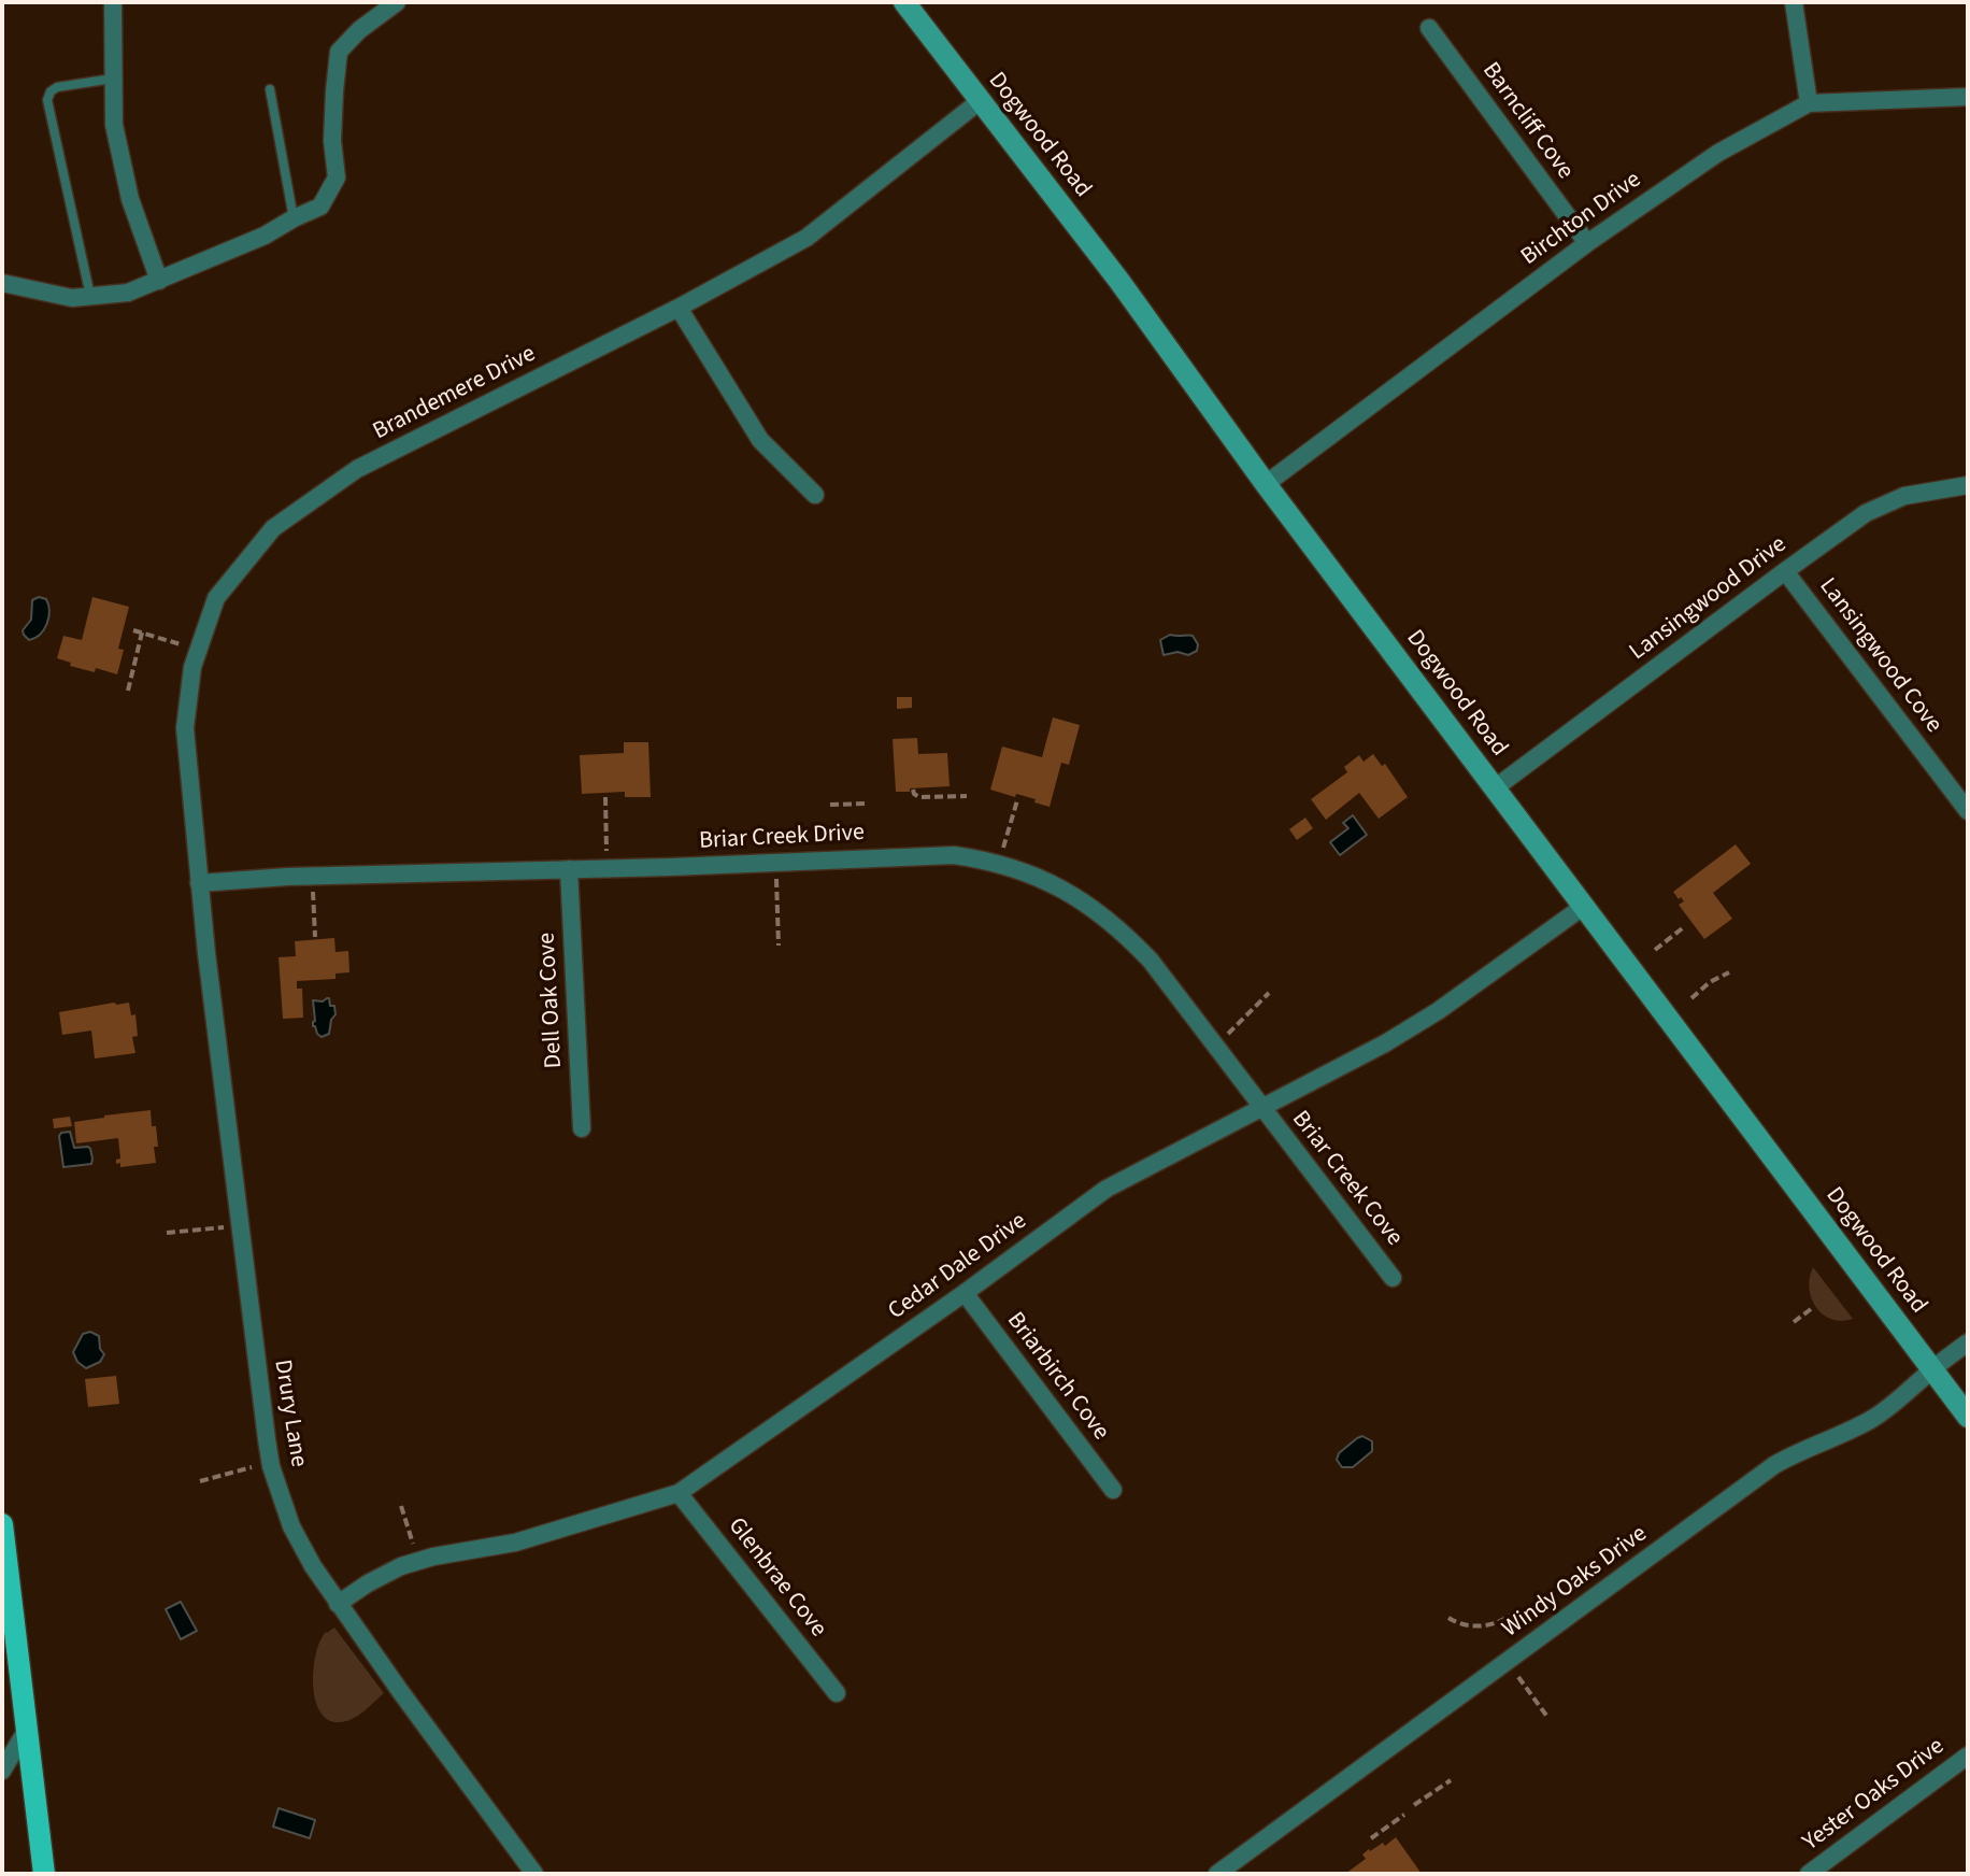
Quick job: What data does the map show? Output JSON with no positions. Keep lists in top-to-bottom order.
{
  "streets": {
    "street": [
      "Barncliff Cove",
      "Dogwood Road",
      "Birchton Drive",
      "Brandemere Drive",
      "Lansingwood Drive",
      "Lansingwood Cove",
      "Briar Creek Drive",
      "Dell Oak Cove",
      "Briar Creek Cove",
      "Cedar Dale Drive",
      "Briarbirch Cove",
      "Drury Lane",
      "Glenbrae Cove",
      "Windy Oaks Drive",
      "Yester Oaks Drive"
    ]
  },
  "crossings": [
    ["Barncliff Cove", "Birchton Drive"],
    ["Dogwood Road", "Birchton Drive"],
    ["Dogwood Road", "Brandemere Drive"],
    ["Dogwood Road", "Lansingwood Drive"],
    ["Dogwood Road", "Cedar Dale Drive"],
    ["Dogwood Road", "Windy Oaks Drive"],
    ["Brandemere Drive", "Briar Creek Drive"],
    ["Brandemere Drive", "Drury Lane"],
    ["Lansingwood Drive", "Lansingwood Cove"],
    ["Briar Creek Drive", "Dell Oak Cove"],
    ["Briar Creek Drive", "Briar Creek Cove"],
    ["Briar Creek Drive", "Cedar Dale Drive"],
    ["Briar Creek Drive", "Drury Lane"],
    ["Briar Creek Cove", "Cedar Dale Drive"],
    ["Cedar Dale Drive", "Briarbirch Cove"],
    ["Cedar Dale Drive", "Drury Lane"],
    ["Cedar Dale Drive", "Glenbrae Cove"]
  ]
}
